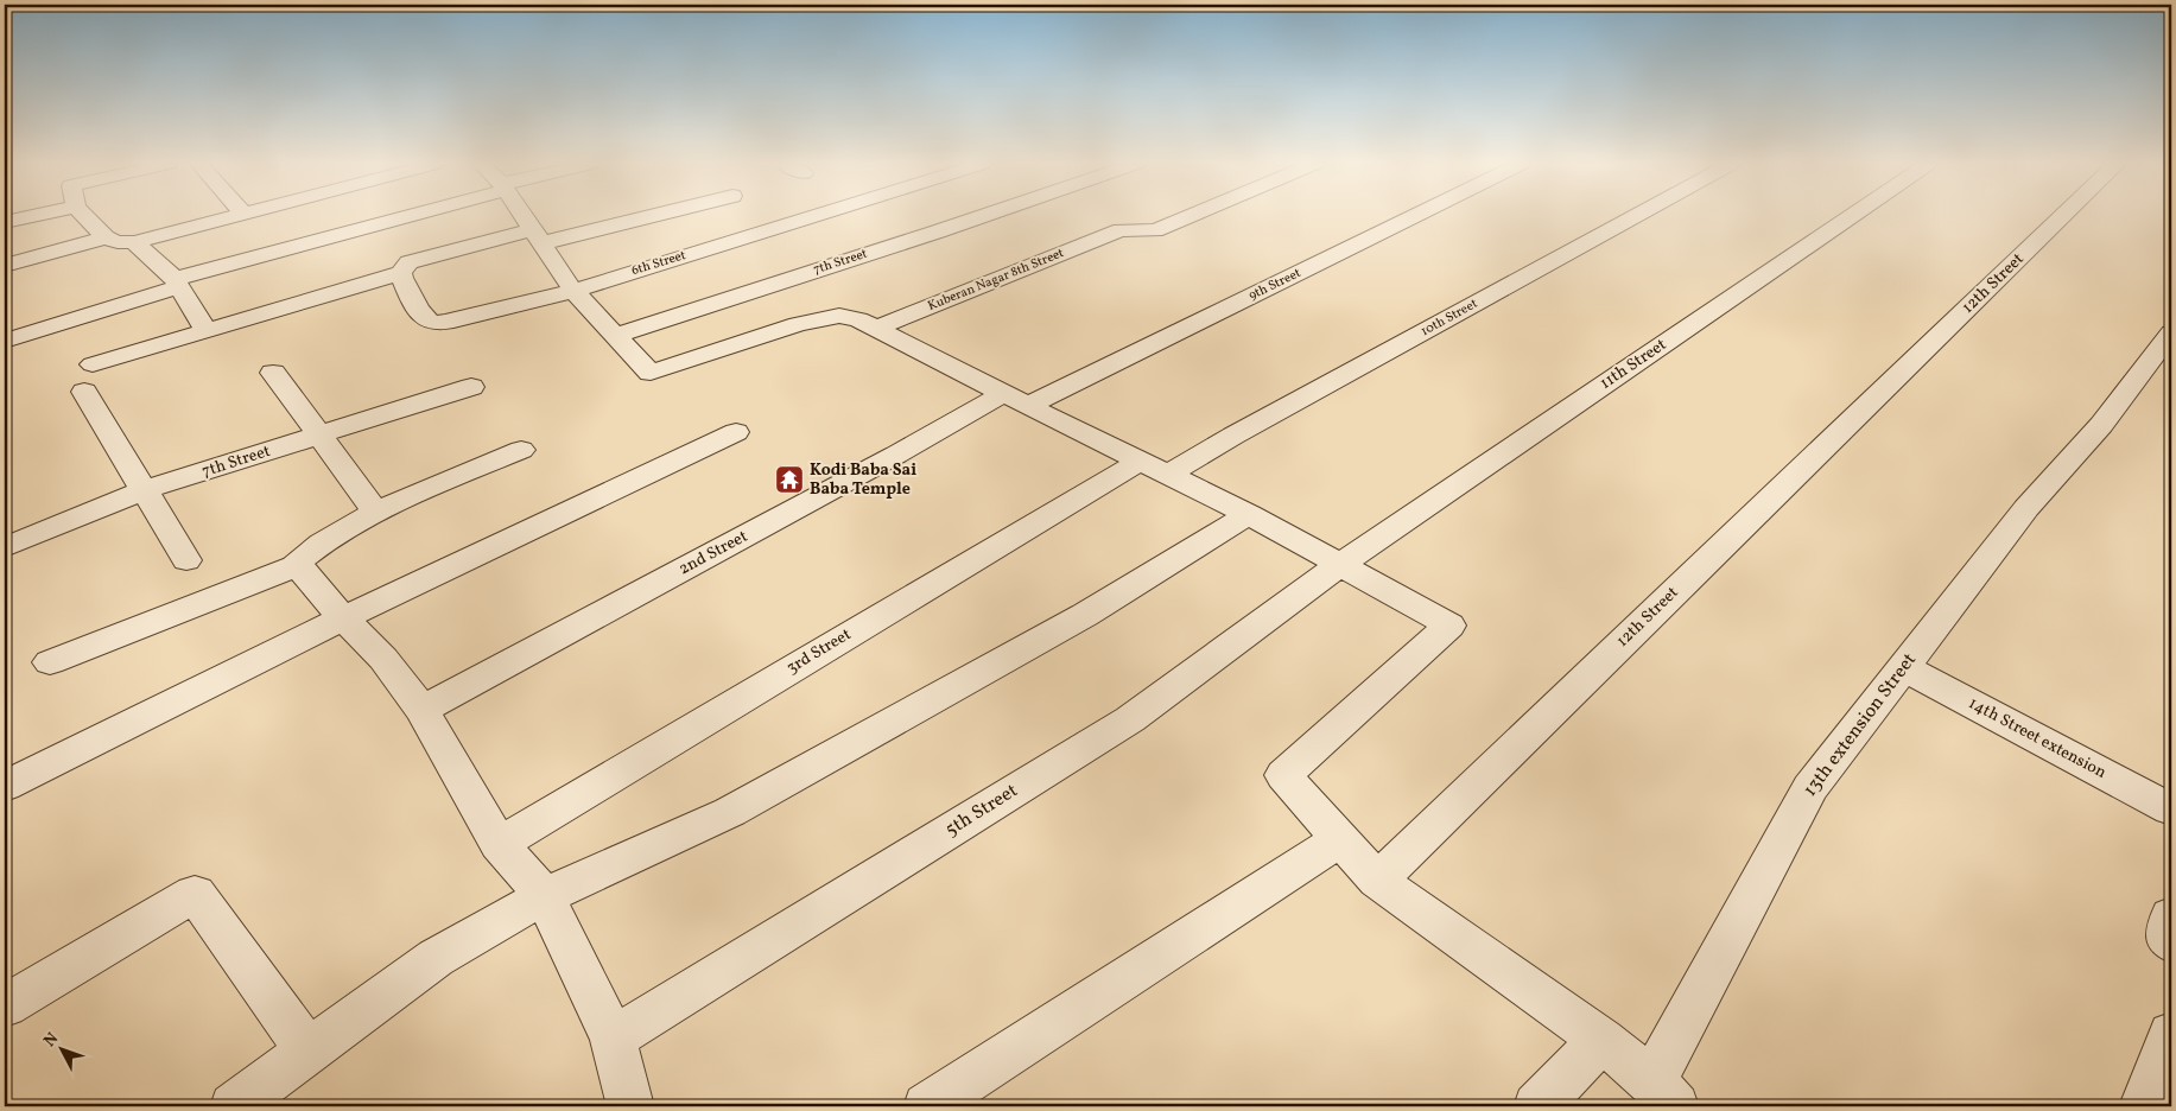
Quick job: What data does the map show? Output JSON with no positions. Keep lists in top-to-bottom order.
{
  "streets": {
    "street": [
      "7th Street",
      "6th Street",
      "Kuberan Nagar 8th Street",
      "12th Street",
      "9th Street",
      "10th Street",
      "11th Street",
      "2nd Street",
      "3rd Street",
      "13th extension Street",
      "14th Street extension",
      "5th Street"
    ]
  },
  "crossings": [
    ["9th Street", "2nd Street"],
    ["10th Street", "3rd Street"],
    ["11th Street", "5th Street"],
    ["13th extension Street", "14th Street extension"]
  ],
  "places": {
    "temple": ["Kodi Baba Sai Baba Temple"]
  },
  "north": "top left"
}
